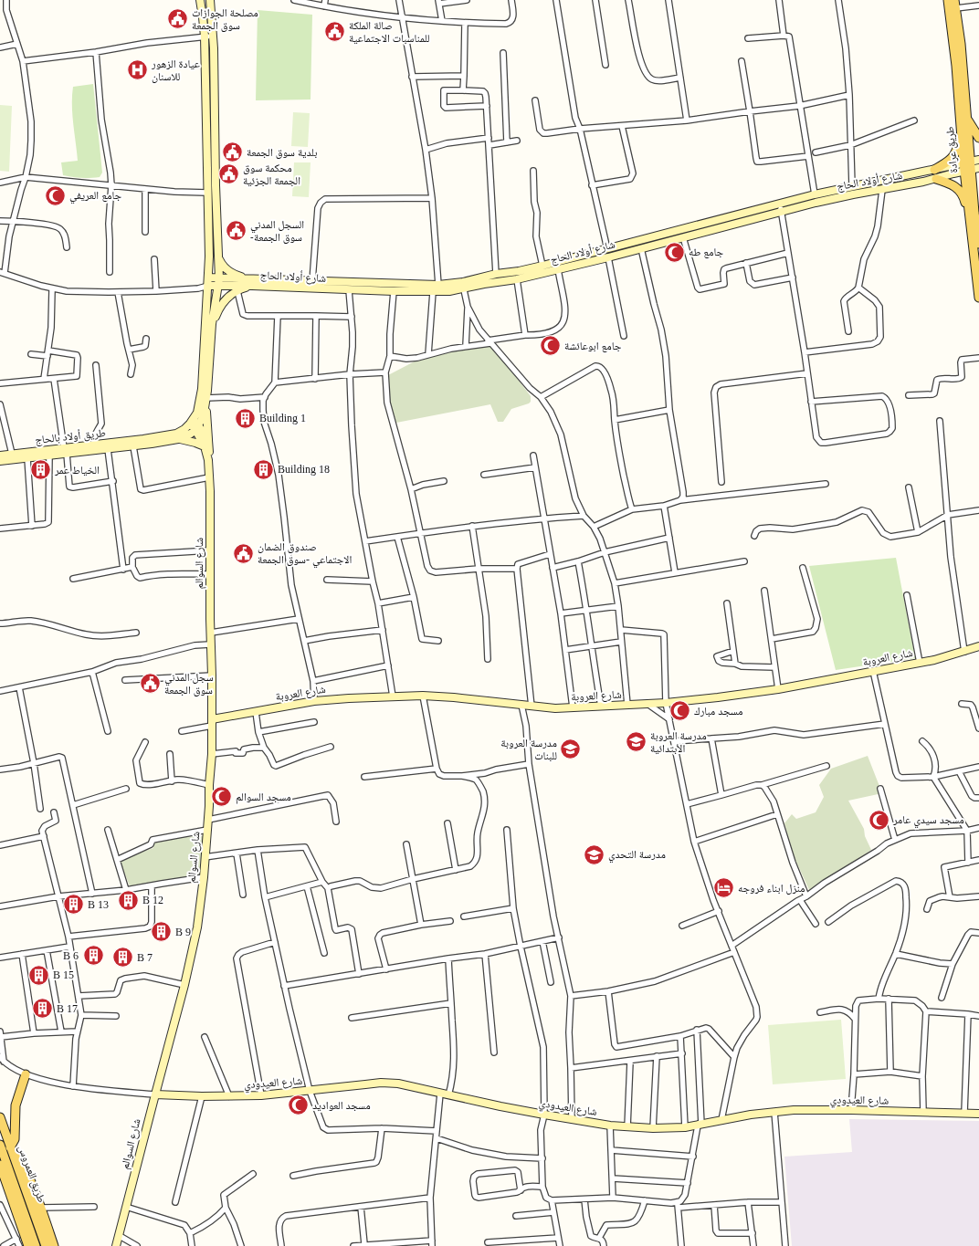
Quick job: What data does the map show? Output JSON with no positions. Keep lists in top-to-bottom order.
{
  "streets": {
    "main road": [
      "طريق عرادة",
      "شارع أولاد الحاج",
      "طريق أولاد بالحاج",
      "شارع السوالم",
      "شارع العروبة",
      "شارع العيدودي",
      "طريق العمروس"
    ]
  },
  "crossings": [
    ["طريق عرادة", "شارع أولاد الحاج"],
    ["شارع السوالم", "شارع العروبة"],
    ["شارع السوالم", "شارع العيدودي"]
  ],
  "places": {
    "public building": [
      "مصلحة الجوازات سوق الجمعة",
      "صالة الملكة للمناسبات الاجتماعية",
      "بلدية سوق الجمعة",
      "محكمة سوق الجمعة الجزئية",
      "السجل المدني -سوق الجمعة",
      "صندوق الضمان الاجتماعي -سوق الجمعة",
      "سجل المدني سوق الجمعة"
    ],
    "hospital": ["عيادة الزهور للاسنان"],
    "mosque": [
      "جامع العريفي",
      "جامع طه",
      "جامع ابوعائشة",
      "مسجد مبارك",
      "مسجد السوالم",
      "مسجد سيدي عامر",
      "مسجد العواديد"
    ],
    "building": [
      "Building 1",
      "Building 18",
      "الخياط عمر",
      "B 12",
      "B 13",
      "B 9",
      "B 6",
      "B 7",
      "B 15",
      "B 17"
    ],
    "school or university": ["مدرسة العروبة الأبتدائية", "مدرسة العروبة للبنات", "مدرسة التحدي"],
    "hotel": ["منزل ابناء فروجه"]
  }
}
